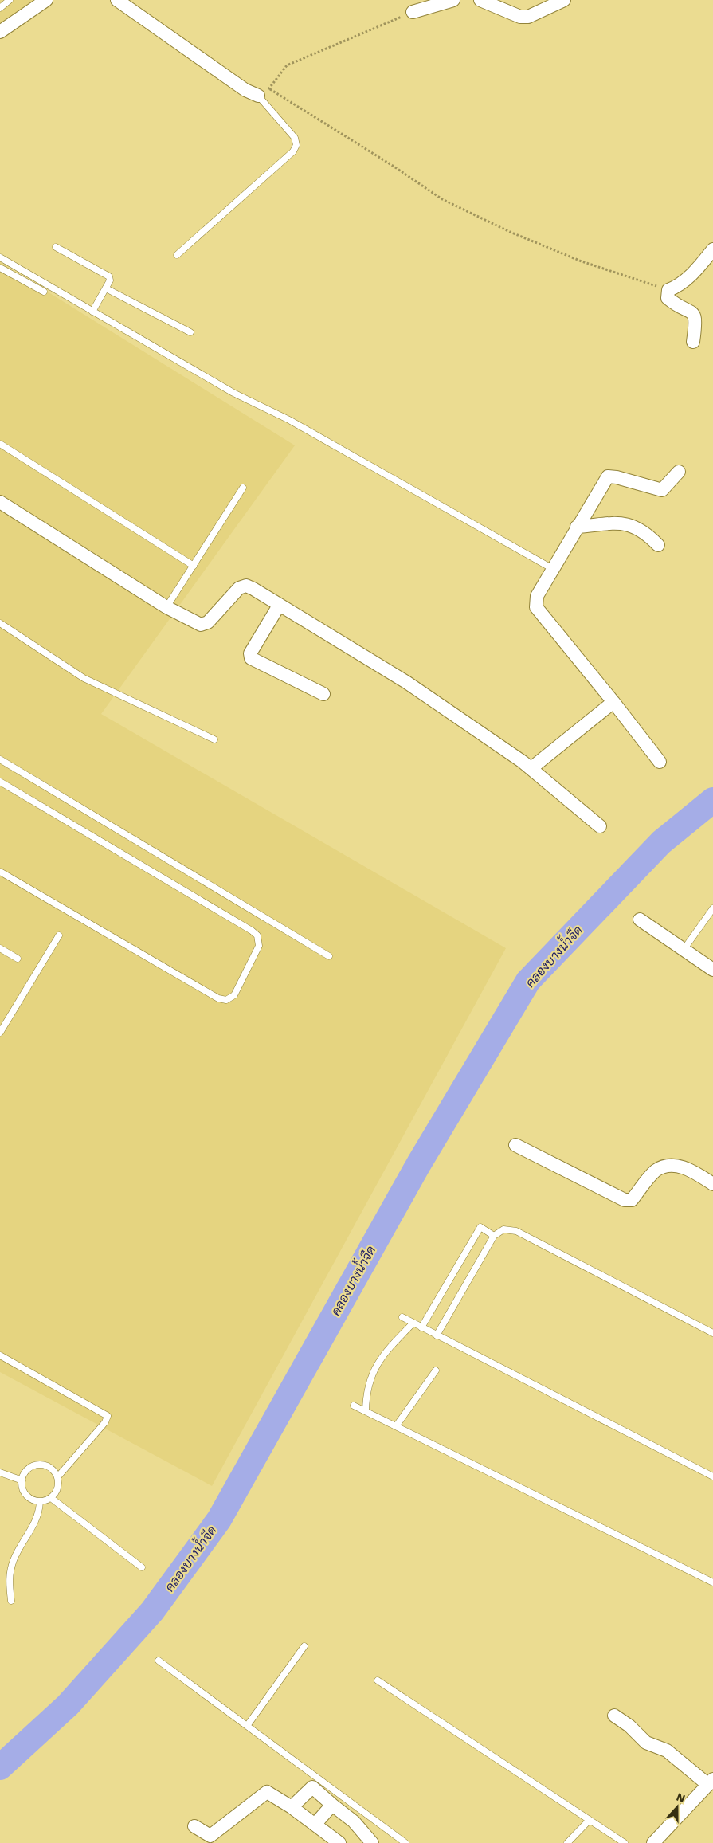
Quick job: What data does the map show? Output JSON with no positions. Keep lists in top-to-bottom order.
{
  "water": ["คลองบางน้ำจืด"],
  "north": "top"
}
